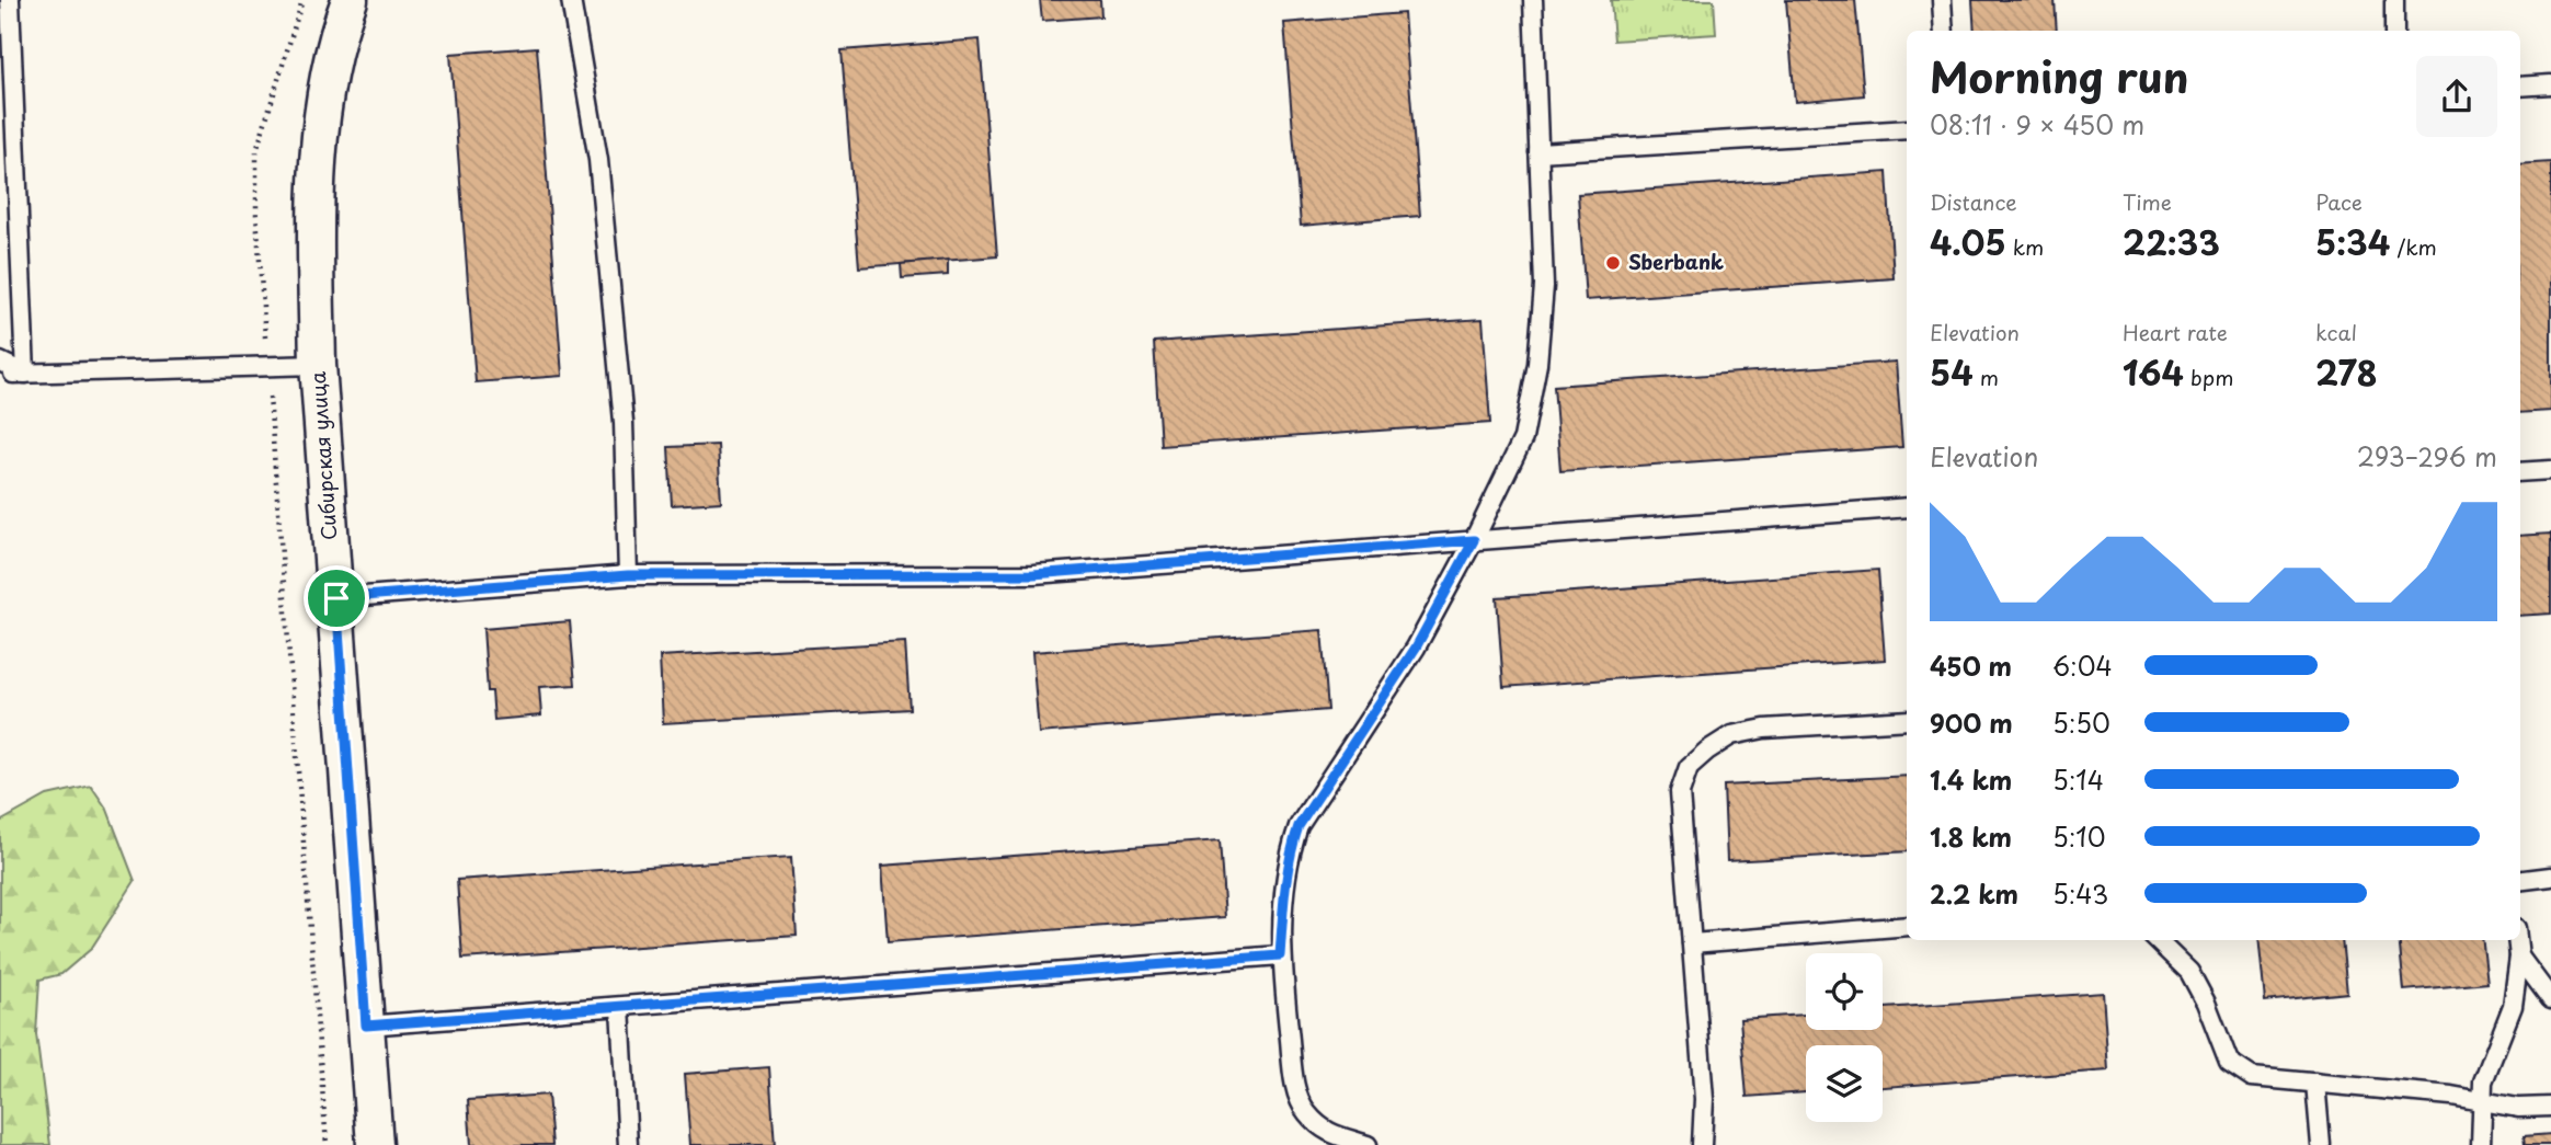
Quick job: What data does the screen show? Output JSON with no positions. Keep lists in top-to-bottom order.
{
  "streets": {
    "street": ["Сибирская улица"]
  },
  "places": ["Sberbank"],
  "page": {
    "heading": ["Morning run", "08:11 · 9 × 450 m"],
    "stats": [
      ["Distance", "4.05 km"],
      ["Time", "22:33"],
      ["Pace", "5:34 /km"],
      ["Elevation", "54 m"],
      ["Heart rate", "164 bpm"],
      ["kcal", "278"]
    ],
    "chart": ["Elevation", "293–296 m"],
    "list": [
      {
        "name": "450 m",
        "note": "6:04"
      },
      {
        "name": "900 m",
        "note": "5:50"
      },
      {
        "name": "1.4 km",
        "note": "5:14"
      },
      {
        "name": "1.8 km",
        "note": "5:10"
      },
      {
        "name": "2.2 km",
        "note": "5:43"
      }
    ]
  }
}
